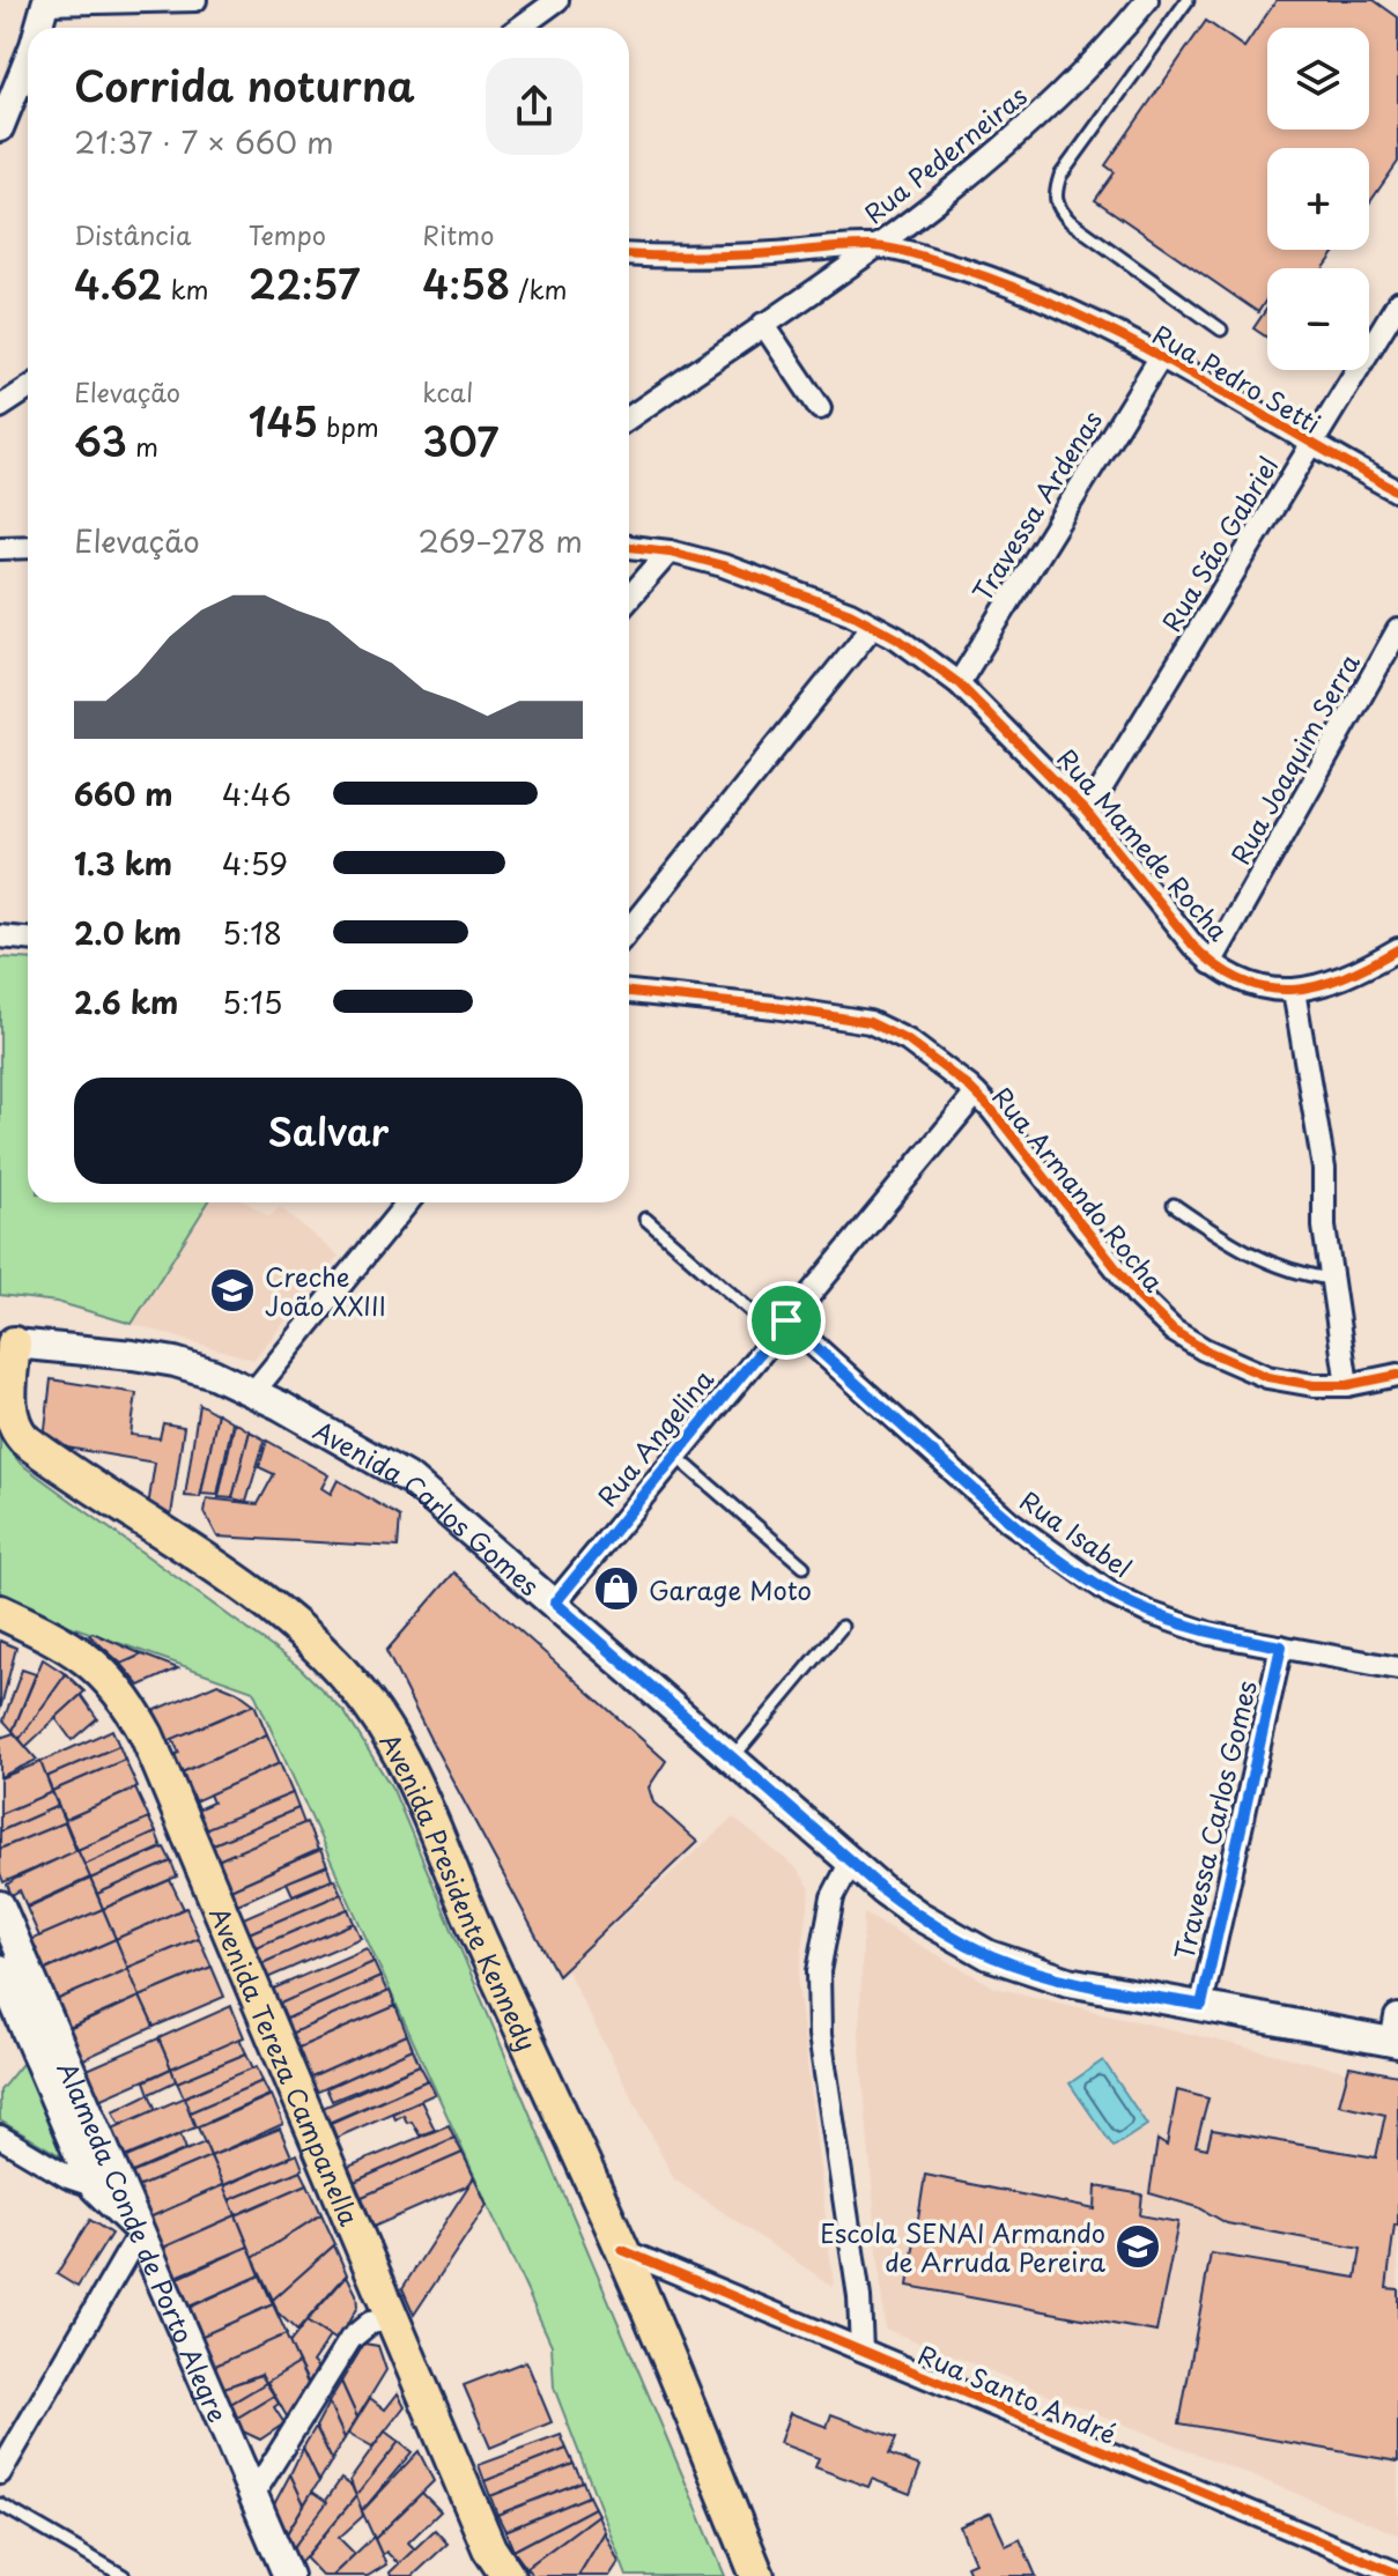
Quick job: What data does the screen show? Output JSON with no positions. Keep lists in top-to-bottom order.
{
  "streets": {
    "main road": [
      "Avenida Carlos Gomes",
      "Avenida Presidente Kennedy",
      "Avenida Tereza Campanella",
      "Alameda Conde de Porto Alegre"
    ],
    "street": [
      "Rua Pederneiras",
      "Rua Pedro Setti",
      "Travessa Ardenas",
      "Rua São Gabriel",
      "Rua Joaquim Serra",
      "Rua Mamede Rocha",
      "Rua Armando Rocha",
      "Rua Angelina",
      "Rua Isabel",
      "Travessa Carlos Gomes",
      "Rua Santo André"
    ]
  },
  "crossings": [
    ["Rua Pederneiras", "Rua Pedro Setti"],
    ["Rua Pedro Setti", "Travessa Ardenas"],
    ["Rua Pedro Setti", "Rua São Gabriel"],
    ["Travessa Ardenas", "Rua Mamede Rocha"],
    ["Rua São Gabriel", "Rua Mamede Rocha"],
    ["Rua Joaquim Serra", "Rua Mamede Rocha"],
    ["Rua Armando Rocha", "Rua Angelina"],
    ["Rua Angelina", "Avenida Carlos Gomes"],
    ["Rua Angelina", "Rua Isabel"],
    ["Avenida Carlos Gomes", "Travessa Carlos Gomes"],
    ["Avenida Carlos Gomes", "Avenida Presidente Kennedy"],
    ["Rua Isabel", "Travessa Carlos Gomes"],
    ["Avenida Presidente Kennedy", "Rua Santo André"]
  ],
  "places": {
    "school or university": ["Creche João XXIII", "Escola SENAI Armando de Arruda Pereira"],
    "shop": ["Garage Moto"]
  },
  "page": {
    "map_buttons": ["+", "−"],
    "heading": ["Corrida noturna", "21:37 · 7 × 660 m"],
    "stats": [
      ["Distância", "4.62 km"],
      ["Tempo", "22:57"],
      ["Ritmo", "4:58 /km"],
      ["Elevação", "63 m"],
      ["145 bpm"],
      ["kcal", "307"]
    ],
    "chart": ["Elevação", "269–278 m"],
    "list": [
      {
        "name": "660 m",
        "note": "4:46"
      },
      {
        "name": "1.3 km",
        "note": "4:59"
      },
      {
        "name": "2.0 km",
        "note": "5:18"
      },
      {
        "name": "2.6 km",
        "note": "5:15"
      }
    ],
    "buttons": "Salvar"
  }
}
